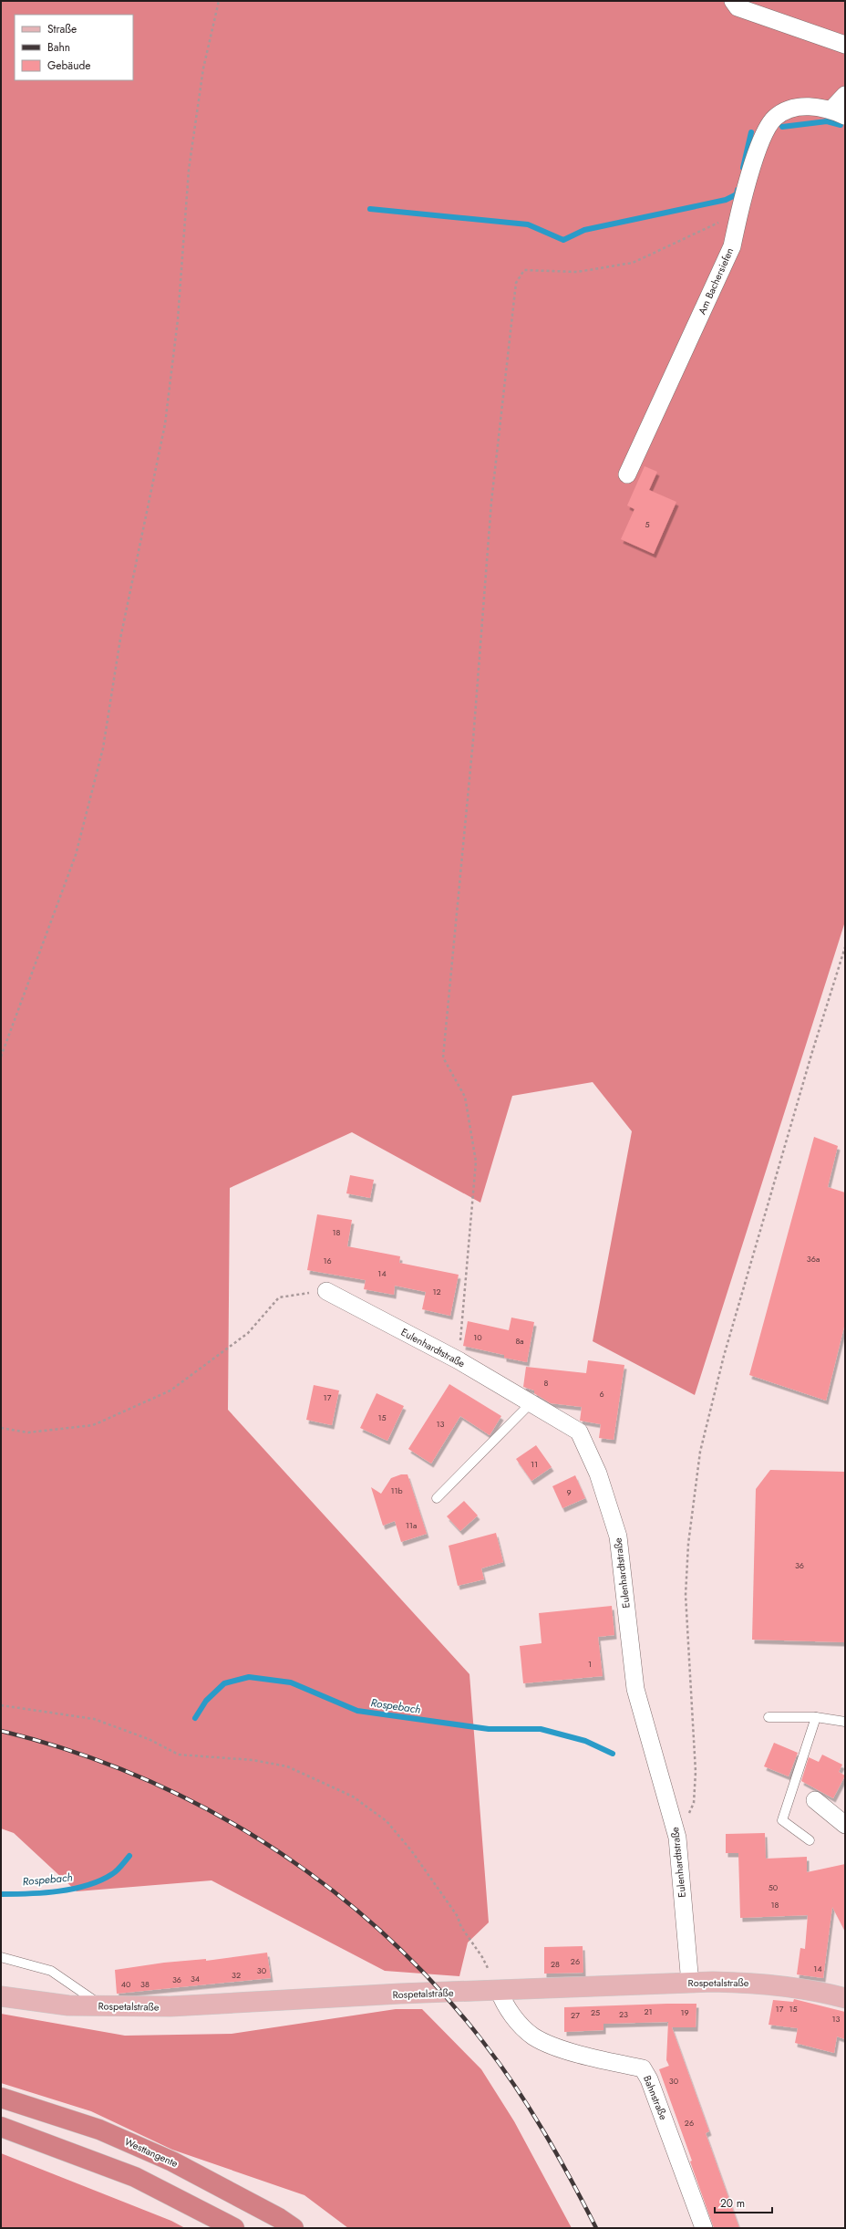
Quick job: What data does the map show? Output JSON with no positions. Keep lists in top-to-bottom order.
{
  "streets": {
    "highway": ["Westtangente"],
    "main road": ["Rospetalstraße"],
    "street": ["Am Bachersiefen", "Eulenhardtstraße", "Bahnstraße"]
  },
  "crossings": [
    ["Eulenhardtstraße", "Rospetalstraße"],
    ["Rospetalstraße", "Bahnstraße"]
  ],
  "water": ["Rospebach"],
  "house_numbers": [
    "5",
    "18",
    "36a",
    "16",
    "14",
    "12",
    "10",
    "8a",
    "8",
    "6",
    "17",
    "15",
    "13",
    "11",
    "11b",
    "9",
    "11a",
    "36",
    "1",
    "50",
    "18",
    "26",
    "28",
    "14",
    "30",
    "32",
    "34",
    "36",
    "40",
    "38",
    "17",
    "15",
    "21",
    "25",
    "19",
    "23",
    "27",
    "13",
    "30",
    "26"
  ],
  "legend": ["Straße", "Bahn", "Gebäude"],
  "scale_bar": "20 m"
}
